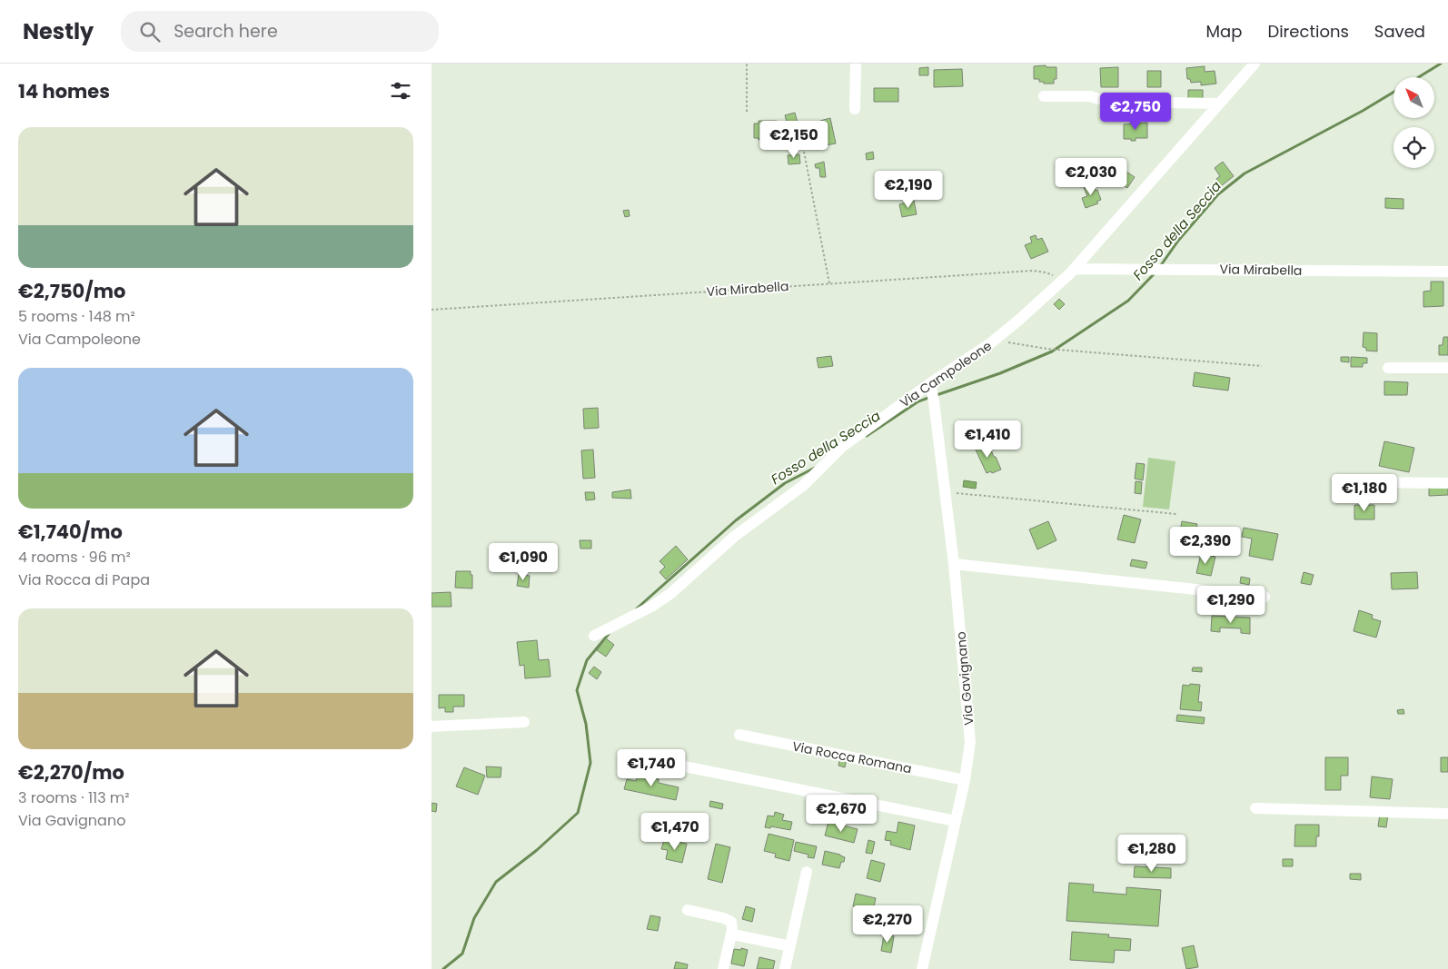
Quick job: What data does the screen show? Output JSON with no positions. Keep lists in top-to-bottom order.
{
  "streets": {
    "street": [
      "Via Mirabella",
      "Via Campoleone",
      "Via Gavignano",
      "Via Rocca Romana"
    ]
  },
  "crossings": [
    ["Via Mirabella", "Via Campoleone"],
    ["Via Campoleone", "Via Gavignano"],
    ["Via Gavignano", "Via Rocca Romana"]
  ],
  "water": ["Fosso della Seccia"],
  "north": "top left",
  "page": {
    "header": "Nestly",
    "search": "Search here",
    "nav": ["Map", "Directions", "Saved"],
    "heading": "14 homes",
    "price": [
      "€2,750",
      "€2,150",
      "€2,030",
      "€2,190",
      "€1,410",
      "€1,180",
      "€2,390",
      "€1,090",
      "€1,290",
      "€1,740",
      "€2,670",
      "€1,470",
      "€1,280",
      "€2,270"
    ],
    "list": [
      {
        "name": "€2,750/mo",
        "note": "5 rooms · 148 m² · Via Campoleone"
      },
      {
        "name": "€1,740/mo",
        "note": "4 rooms · 96 m² · Via Rocca di Papa"
      },
      {
        "name": "€2,270/mo",
        "note": "3 rooms · 113 m² · Via Gavignano"
      }
    ]
  }
}
